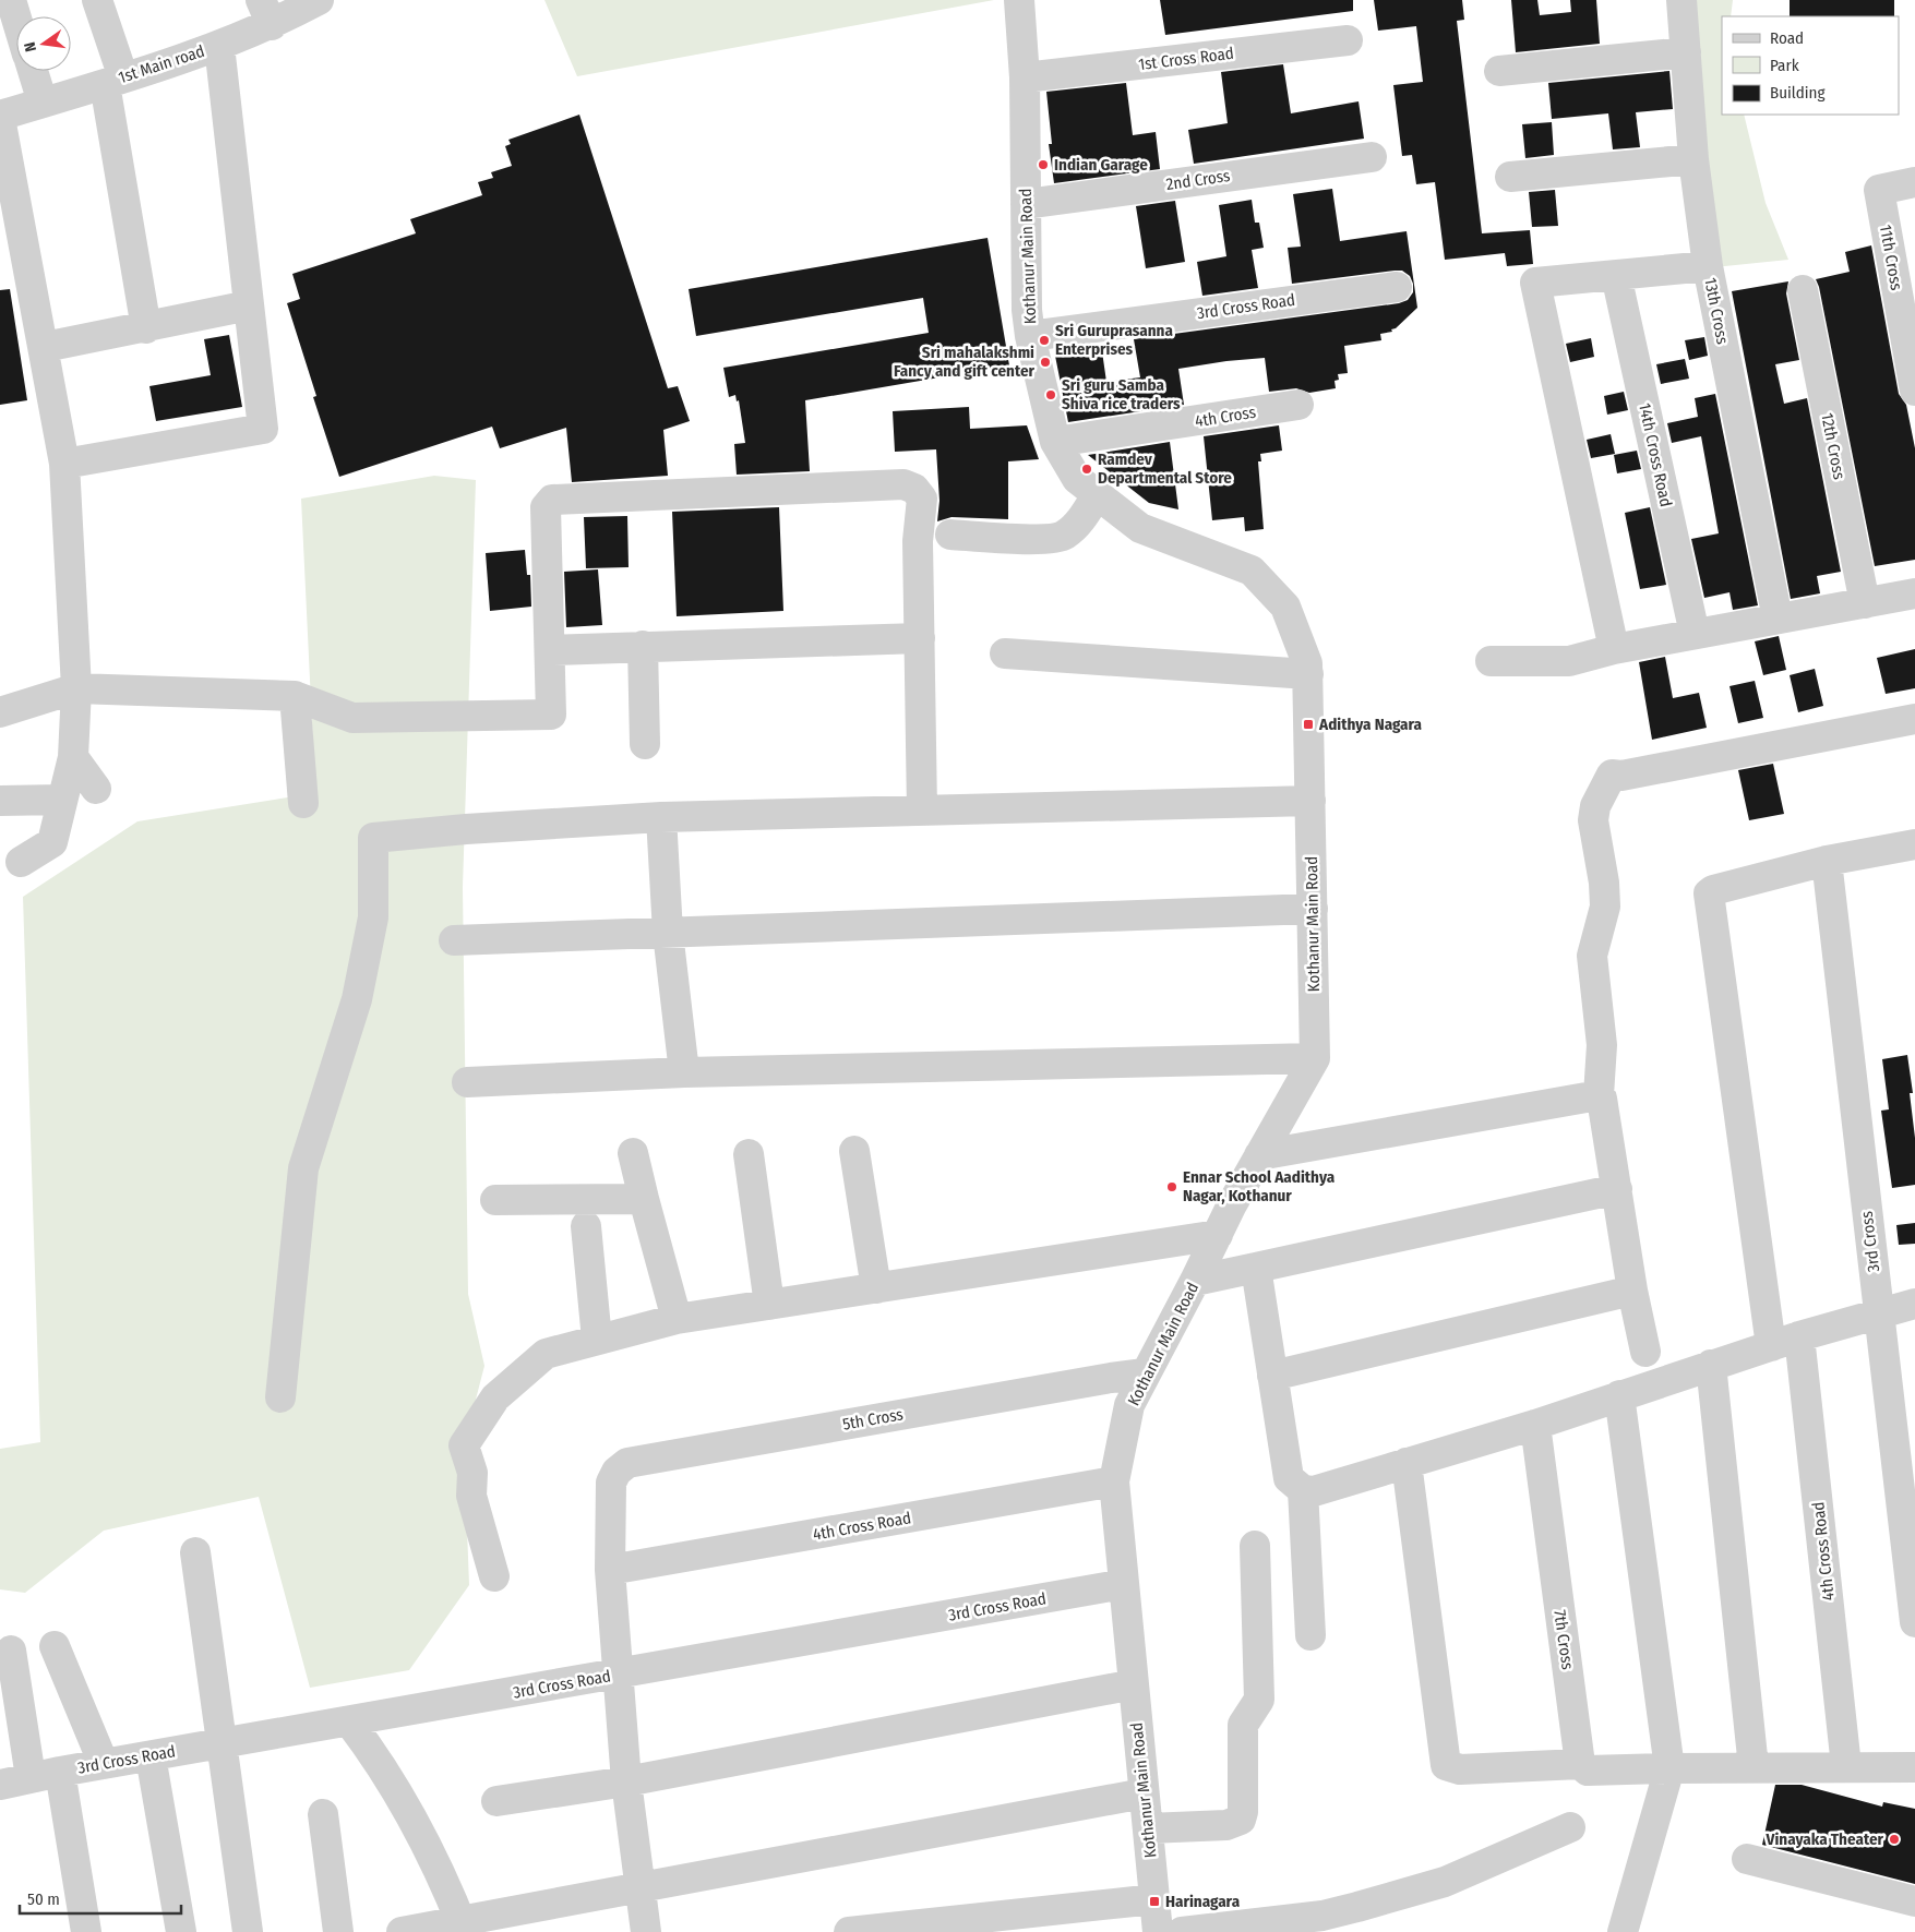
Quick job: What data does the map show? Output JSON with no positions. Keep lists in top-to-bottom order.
{
  "streets": {
    "street": [
      "1st Cross Road",
      "1st Main road",
      "2nd Cross",
      "Kothanur Main Road",
      "11th Cross",
      "3rd Cross Road",
      "13th Cross",
      "4th Cross",
      "12th Cross",
      "14th Cross Road",
      "3rd Cross",
      "5th Cross",
      "4th Cross Road",
      "7th Cross"
    ]
  },
  "crossings": [
    ["1st Cross Road", "Kothanur Main Road"],
    ["2nd Cross", "Kothanur Main Road"],
    ["Kothanur Main Road", "3rd Cross Road"],
    ["Kothanur Main Road", "4th Cross"],
    ["Kothanur Main Road", "5th Cross"],
    ["Kothanur Main Road", "4th Cross Road"],
    ["5th Cross", "4th Cross Road"]
  ],
  "places": {
    "other": [
      "Indian Garage",
      "Sri Guruprasanna Enterprises",
      "Sri mahalakshmi Fancy and gift center",
      "Sri guru Samba Shiva rice traders",
      "Ramdev Departmental Store",
      "Ennar School Aadithya Nagar, Kothanur",
      "Vinayaka Theater"
    ],
    "transit": ["Adithya Nagara", "Harinagara"]
  },
  "legend": ["Road", "Park", "Building"],
  "scale_bar": "50 m",
  "north": "left"
}
